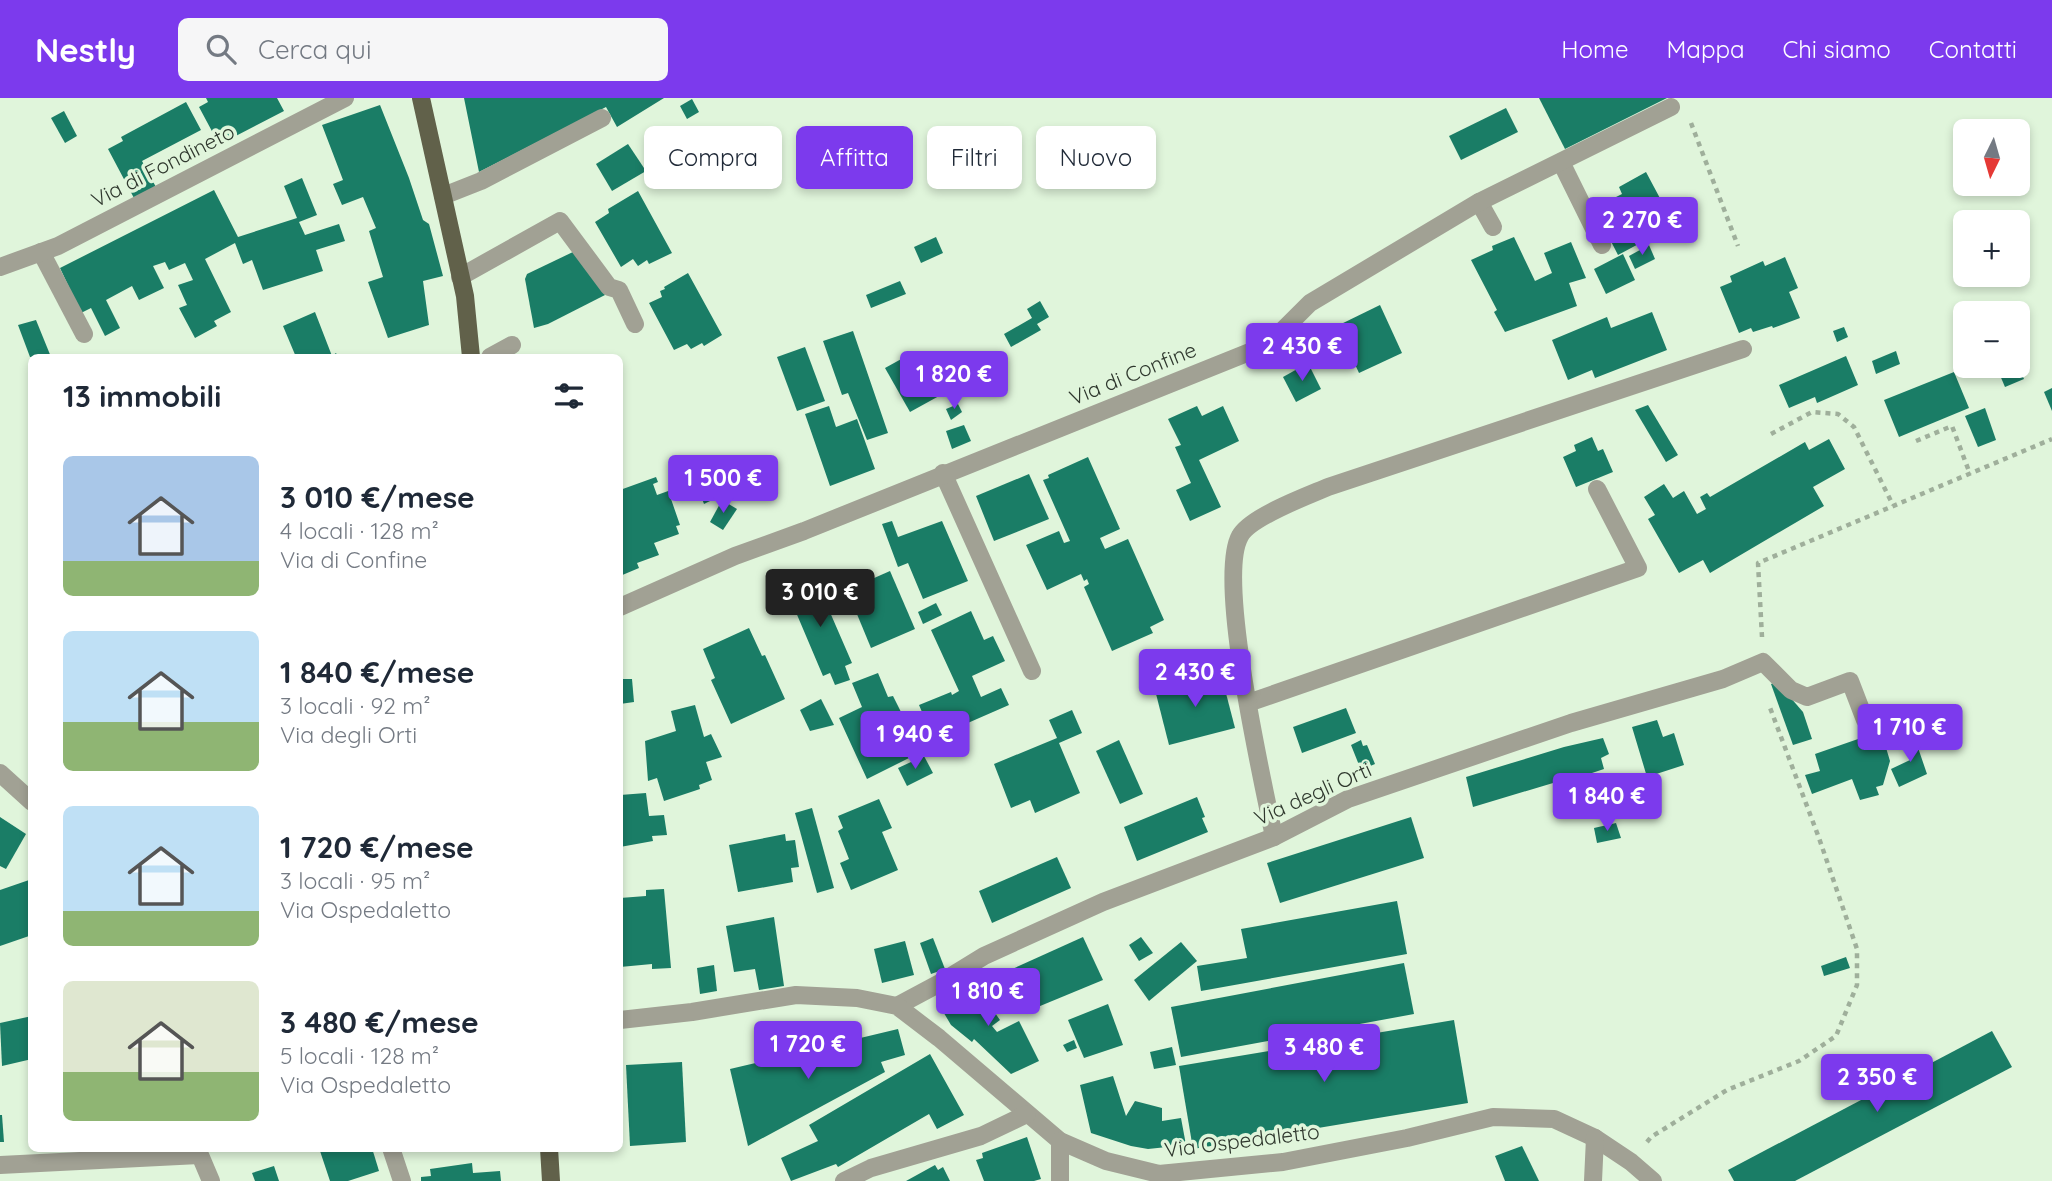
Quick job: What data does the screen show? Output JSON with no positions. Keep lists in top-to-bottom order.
{
  "streets": {
    "street": [
      "Via di Fondineto",
      "Via di Confine",
      "Via degli Orti",
      "Via Ospedaletto"
    ]
  },
  "crossings": [
    ["Via degli Orti", "Via Ospedaletto"]
  ],
  "north": "bottom",
  "page": {
    "header": "Nestly",
    "search": "Cerca qui",
    "nav": [
      "Home",
      "Mappa",
      "Chi siamo",
      "Contatti"
    ],
    "map_buttons": ["+", "−"],
    "chip": [
      "Compra",
      "Affitta",
      "Filtri",
      "Nuovo"
    ],
    "price": [
      "2 270 €",
      "2 430 €",
      "1 820 €",
      "1 500 €",
      "3 010 €",
      "2 430 €",
      "1 710 €",
      "1 940 €",
      "1 840 €",
      "1 810 €",
      "1 720 €",
      "3 480 €",
      "2 350 €"
    ],
    "heading": "13 immobili",
    "list": [
      {
        "name": "3 010 €/mese",
        "note": "4 locali · 128 m² · Via di Confine"
      },
      {
        "name": "1 840 €/mese",
        "note": "3 locali · 92 m² · Via degli Orti"
      },
      {
        "name": "1 720 €/mese",
        "note": "3 locali · 95 m² · Via Ospedaletto"
      },
      {
        "name": "3 480 €/mese",
        "note": "5 locali · 128 m² · Via Ospedaletto"
      }
    ]
  }
}
